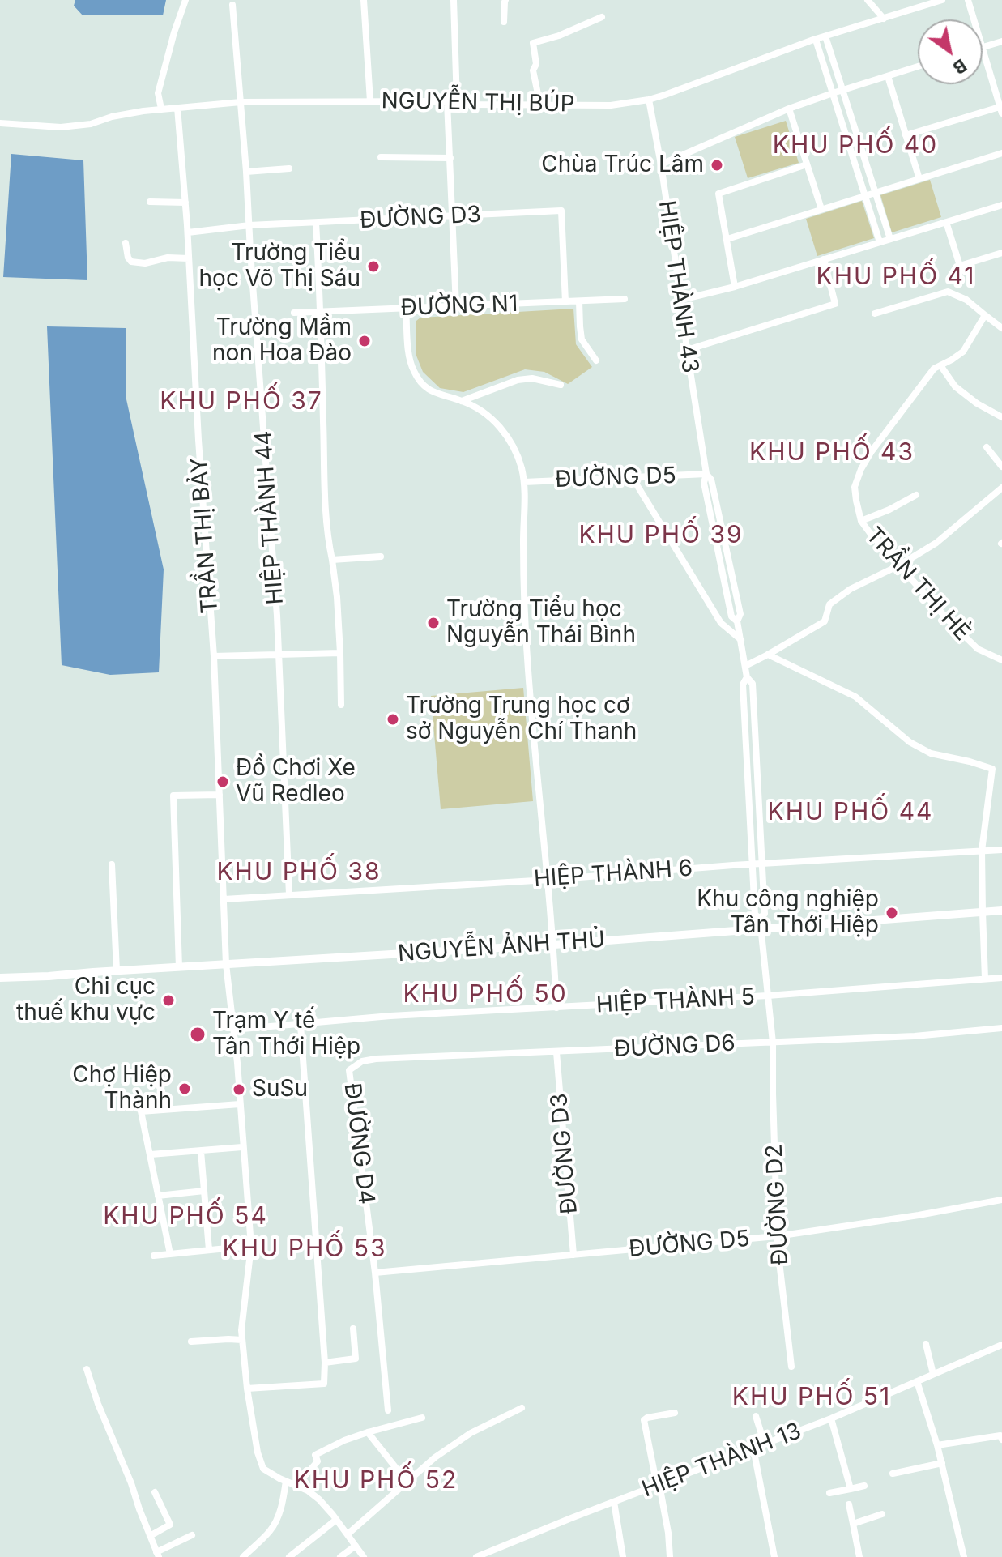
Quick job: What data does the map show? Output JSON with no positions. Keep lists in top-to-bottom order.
{
  "streets": {
    "main road": ["NGUYỄN ẢNH THỦ"],
    "street": [
      "NGUYỄN THỊ BÚP",
      "ĐƯỜNG D3",
      "HIỆP THÀNH 43",
      "ĐƯỜNG N1",
      "ĐƯỜNG D5",
      "HIỆP THÀNH 44",
      "TRẦN THỊ BẢY",
      "TRẦN THỊ HÈ",
      "HIỆP THÀNH 6",
      "HIỆP THÀNH 5",
      "ĐƯỜNG D6",
      "ĐƯỜNG D4",
      "ĐƯỜNG D2",
      "HIỆP THÀNH 13"
    ]
  },
  "crossings": [
    ["NGUYỄN THỊ BÚP", "HIỆP THÀNH 43"],
    ["NGUYỄN THỊ BÚP", "HIỆP THÀNH 44"],
    ["NGUYỄN THỊ BÚP", "TRẦN THỊ BẢY"],
    ["ĐƯỜNG D3", "ĐƯỜNG N1"],
    ["ĐƯỜNG D3", "ĐƯỜNG D5"],
    ["ĐƯỜNG D3", "HIỆP THÀNH 44"],
    ["ĐƯỜNG D3", "TRẦN THỊ BẢY"],
    ["ĐƯỜNG D3", "ĐƯỜNG D6"],
    ["HIỆP THÀNH 43", "ĐƯỜNG D5"],
    ["HIỆP THÀNH 43", "HIỆP THÀNH 6"],
    ["HIỆP THÀNH 43", "NGUYỄN ẢNH THỦ"],
    ["HIỆP THÀNH 43", "HIỆP THÀNH 5"],
    ["HIỆP THÀNH 43", "ĐƯỜNG D6"],
    ["HIỆP THÀNH 43", "ĐƯỜNG D2"],
    ["ĐƯỜNG D5", "ĐƯỜNG D4"],
    ["ĐƯỜNG D5", "ĐƯỜNG D2"],
    ["HIỆP THÀNH 44", "HIỆP THÀNH 6"],
    ["TRẦN THỊ BẢY", "HIỆP THÀNH 6"],
    ["TRẦN THỊ BẢY", "NGUYỄN ẢNH THỦ"],
    ["ĐƯỜNG D6", "ĐƯỜNG D4"],
    ["ĐƯỜNG D6", "ĐƯỜNG D2"]
  ],
  "districts": [
    "KHU PHỐ 40",
    "KHU PHỐ 41",
    "KHU PHỐ 37",
    "KHU PHỐ 43",
    "KHU PHỐ 39",
    "KHU PHỐ 44",
    "KHU PHỐ 38",
    "KHU PHỐ 50",
    "KHU PHỐ 54",
    "KHU PHỐ 53",
    "KHU PHỐ 51",
    "KHU PHỐ 52"
  ],
  "places": [
    "Chùa Trúc Lâm",
    "Trường Tiểu học Võ Thị Sáu",
    "Trường Mầm non Hoa Đào",
    "Trường Tiểu học Nguyễn Thái Bình",
    "Trường Trung học cơ sở Nguyễn Chí Thanh",
    "Đồ Chơi Xe Vũ Redleo",
    "Khu công nghiệp Tân Thới Hiệp",
    "Chi cục thuế khu vực",
    "Trạm Y tế Tân Thới Hiệp",
    "Chợ Hiệp Thành",
    "SuSu"
  ],
  "north": "bottom right"
}
